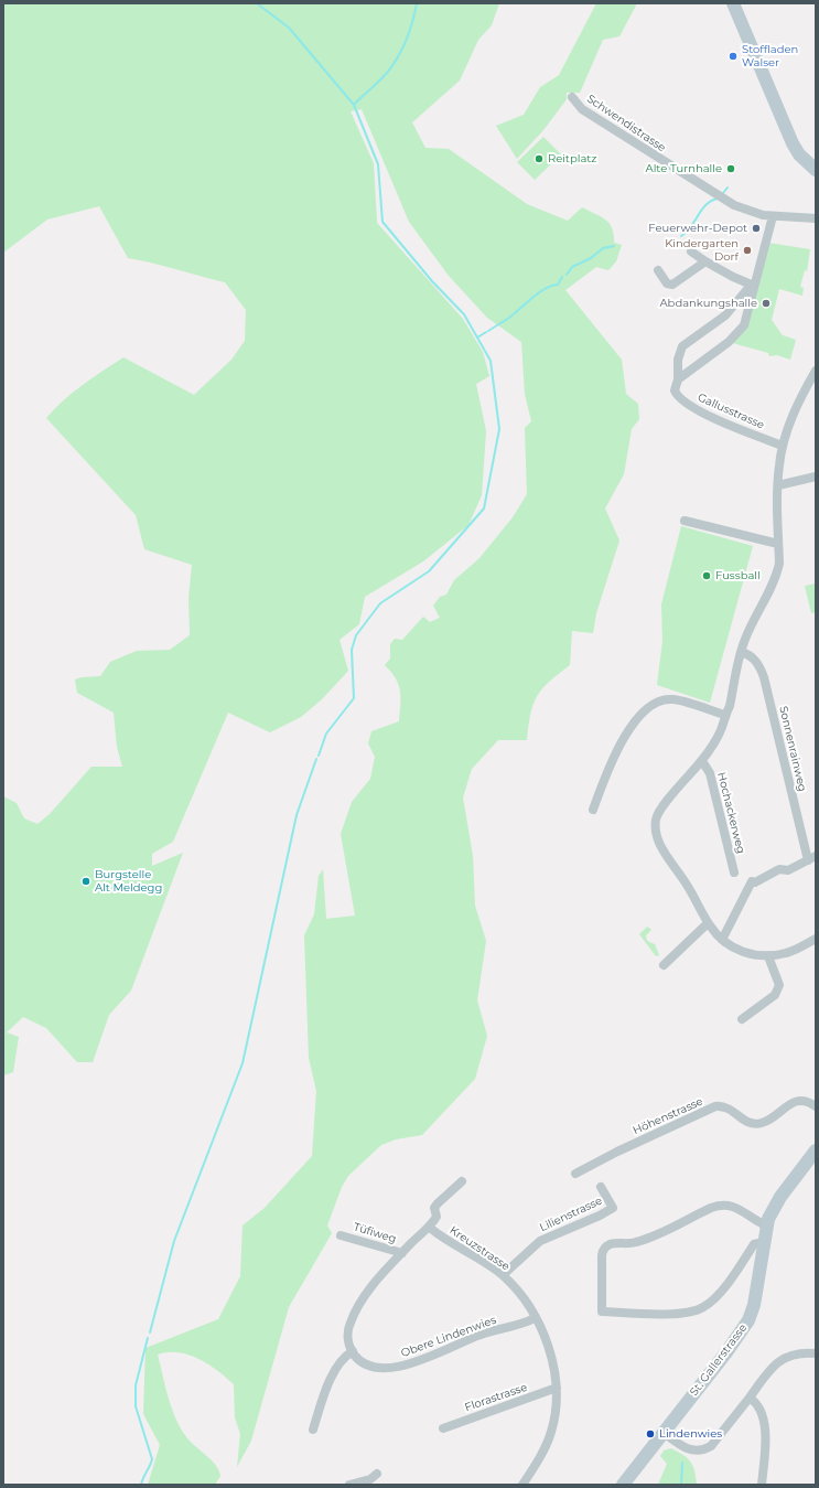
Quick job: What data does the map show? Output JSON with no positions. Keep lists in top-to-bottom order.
{
  "streets": {
    "street": [
      "Schwendistrasse",
      "Gallusstrasse",
      "Sonnenrainweg",
      "Hochackerweg",
      "Höhenstrasse",
      "Lilienstrasse",
      "Tüfiweg",
      "Kreuzstrasse",
      "Obere Lindenwies",
      "St. Gallerstrasse",
      "Florastrasse"
    ]
  },
  "crossings": [
    ["Lilienstrasse", "Kreuzstrasse"],
    ["Kreuzstrasse", "Obere Lindenwies"],
    ["Kreuzstrasse", "Florastrasse"]
  ],
  "places": [
    "Stoffladen Walser",
    "Reitplatz",
    "Alte Turnhalle",
    "Feuerwehr-Depot",
    "Kindergarten Dorf",
    "Abdankungshalle",
    "Fussball",
    "Burgstelle Alt Meldegg",
    "Lindenwies"
  ]
}
